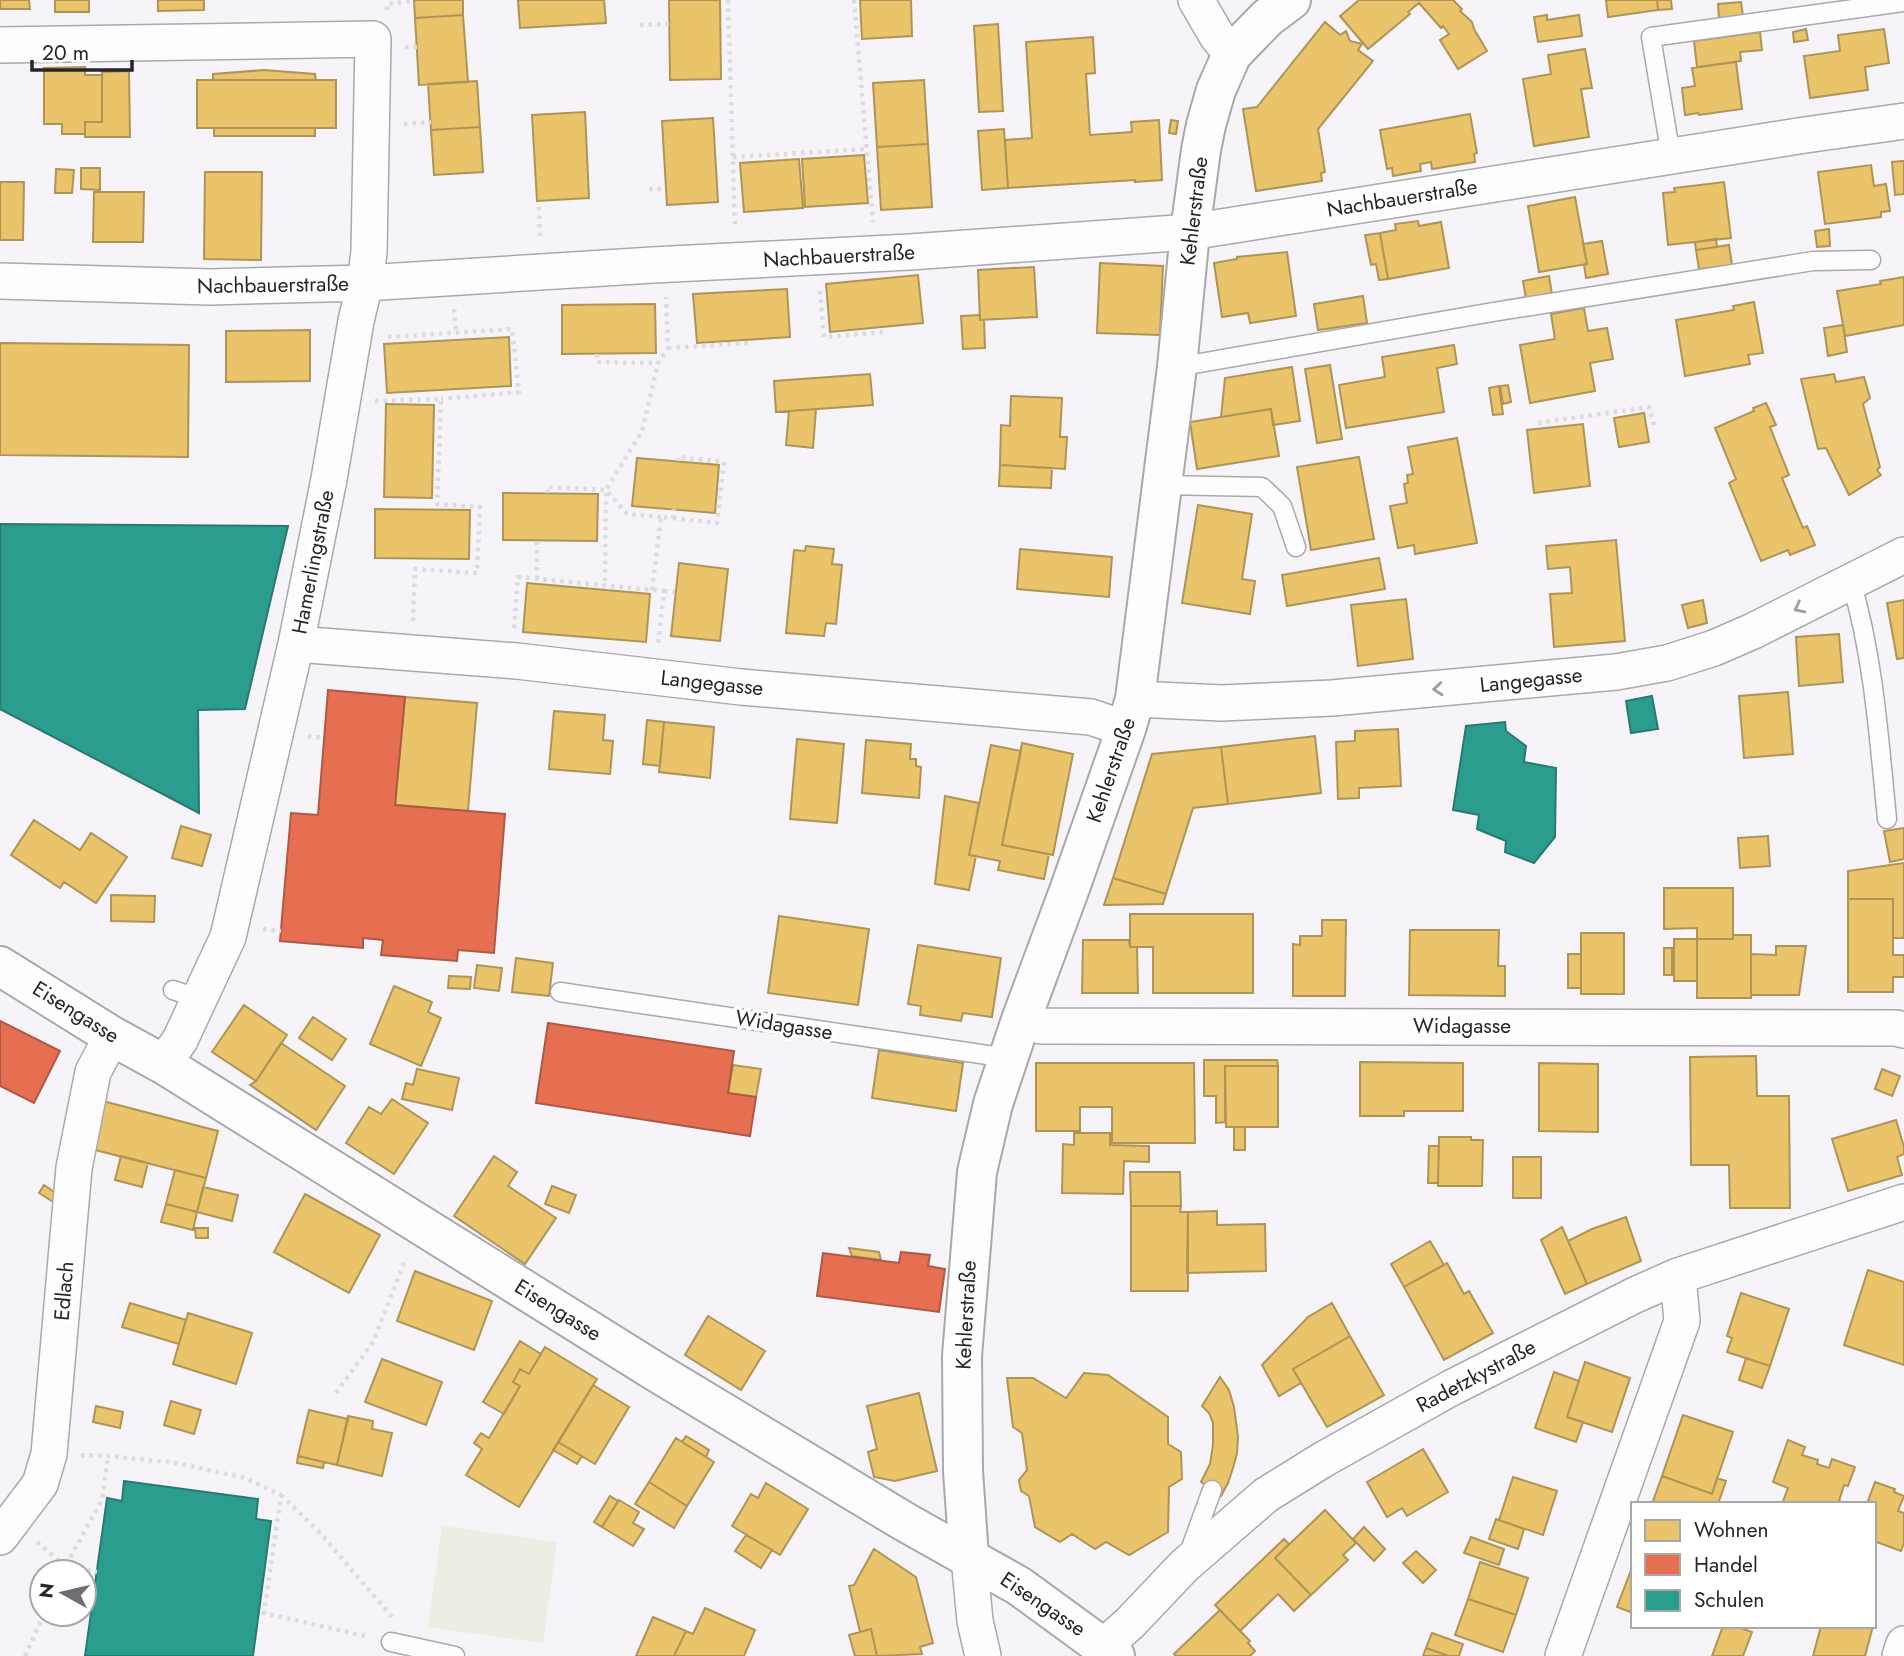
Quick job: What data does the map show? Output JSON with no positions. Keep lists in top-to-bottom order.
{
  "streets": {
    "street": [
      "Nachbauerstraße",
      "Kehlerstraße",
      "Hamerlingstraße",
      "Langegasse",
      "Eisengasse",
      "Widagasse",
      "Edlach",
      "Radetzkystraße"
    ]
  },
  "crossings": [
    ["Nachbauerstraße", "Kehlerstraße"],
    ["Nachbauerstraße", "Hamerlingstraße"],
    ["Kehlerstraße", "Langegasse"],
    ["Kehlerstraße", "Eisengasse"],
    ["Kehlerstraße", "Widagasse"],
    ["Hamerlingstraße", "Langegasse"],
    ["Hamerlingstraße", "Eisengasse"],
    ["Eisengasse", "Edlach"],
    ["Eisengasse", "Radetzkystraße"]
  ],
  "one_way": ["Langegasse"],
  "legend": ["Wohnen", "Handel", "Schulen"],
  "scale_bar": "20 m",
  "north": "left"
}
